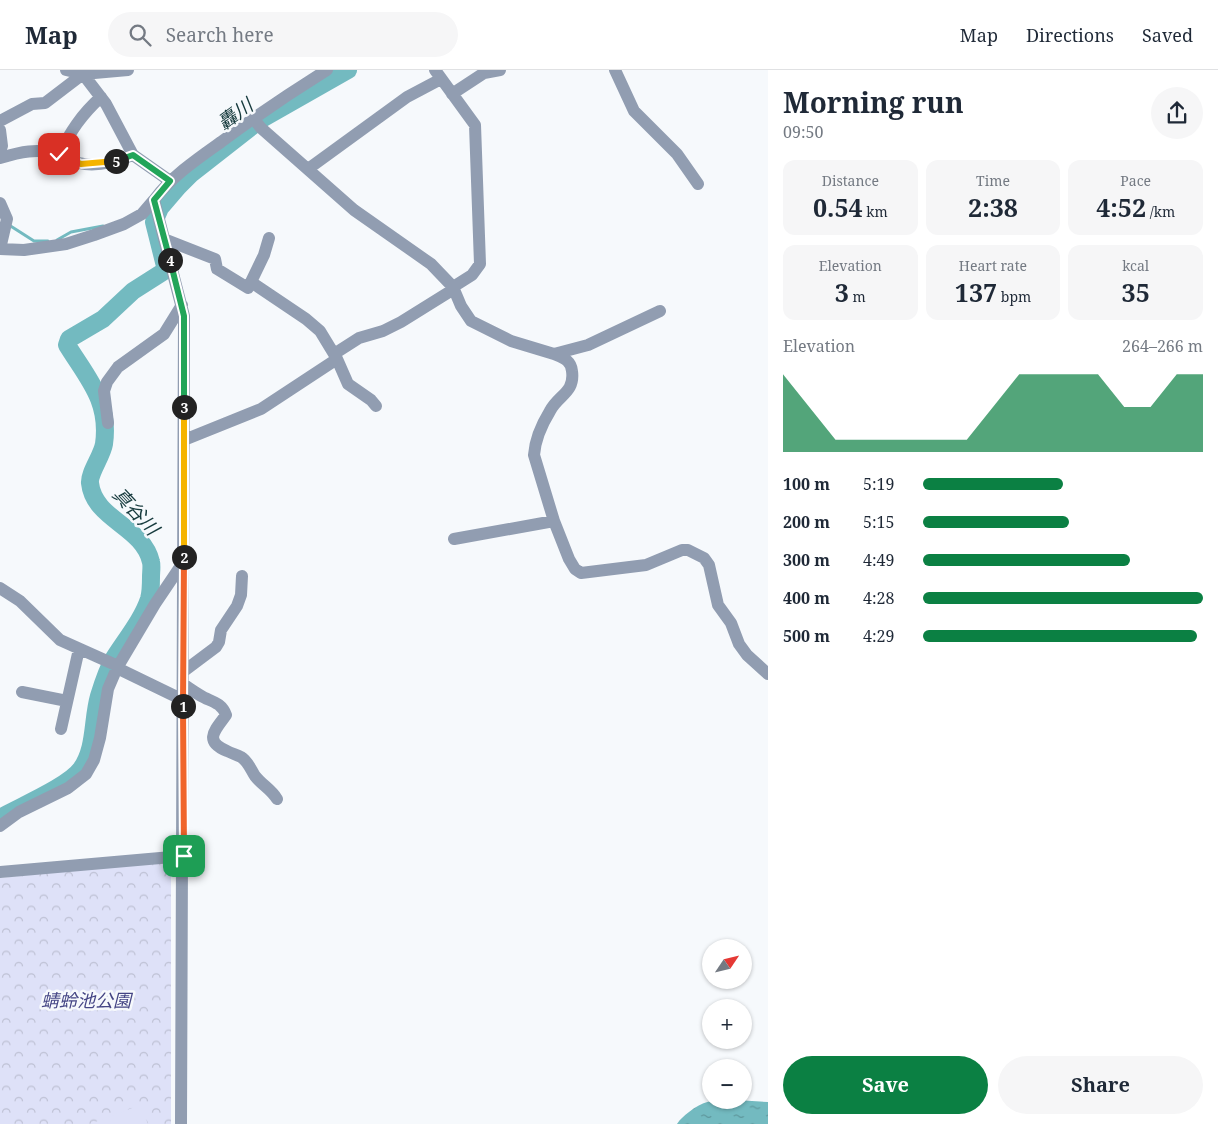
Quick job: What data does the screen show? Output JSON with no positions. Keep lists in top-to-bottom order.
{
  "water": ["轟川", "真谷川"],
  "parks": ["蜻蛉池公園"],
  "north": "top right",
  "page": {
    "header": "Map",
    "search": "Search here",
    "nav": ["Map", "Directions", "Saved"],
    "heading": ["Morning run", "09:50"],
    "pins": [
      "5",
      "4",
      "3",
      "2",
      "1"
    ],
    "stats": [
      ["Distance", "0.54 km"],
      ["Time", "2:38"],
      ["Pace", "4:52 /km"],
      ["Elevation", "3 m"],
      ["Heart rate", "137 bpm"],
      ["kcal", "35"]
    ],
    "chart": ["Elevation", "264–266 m"],
    "list": [
      {
        "name": "100 m",
        "note": "5:19"
      },
      {
        "name": "200 m",
        "note": "5:15"
      },
      {
        "name": "300 m",
        "note": "4:49"
      },
      {
        "name": "400 m",
        "note": "4:28"
      },
      {
        "name": "500 m",
        "note": "4:29"
      }
    ],
    "map_buttons": ["+", "−"],
    "buttons": ["Save", "Share"]
  }
}
